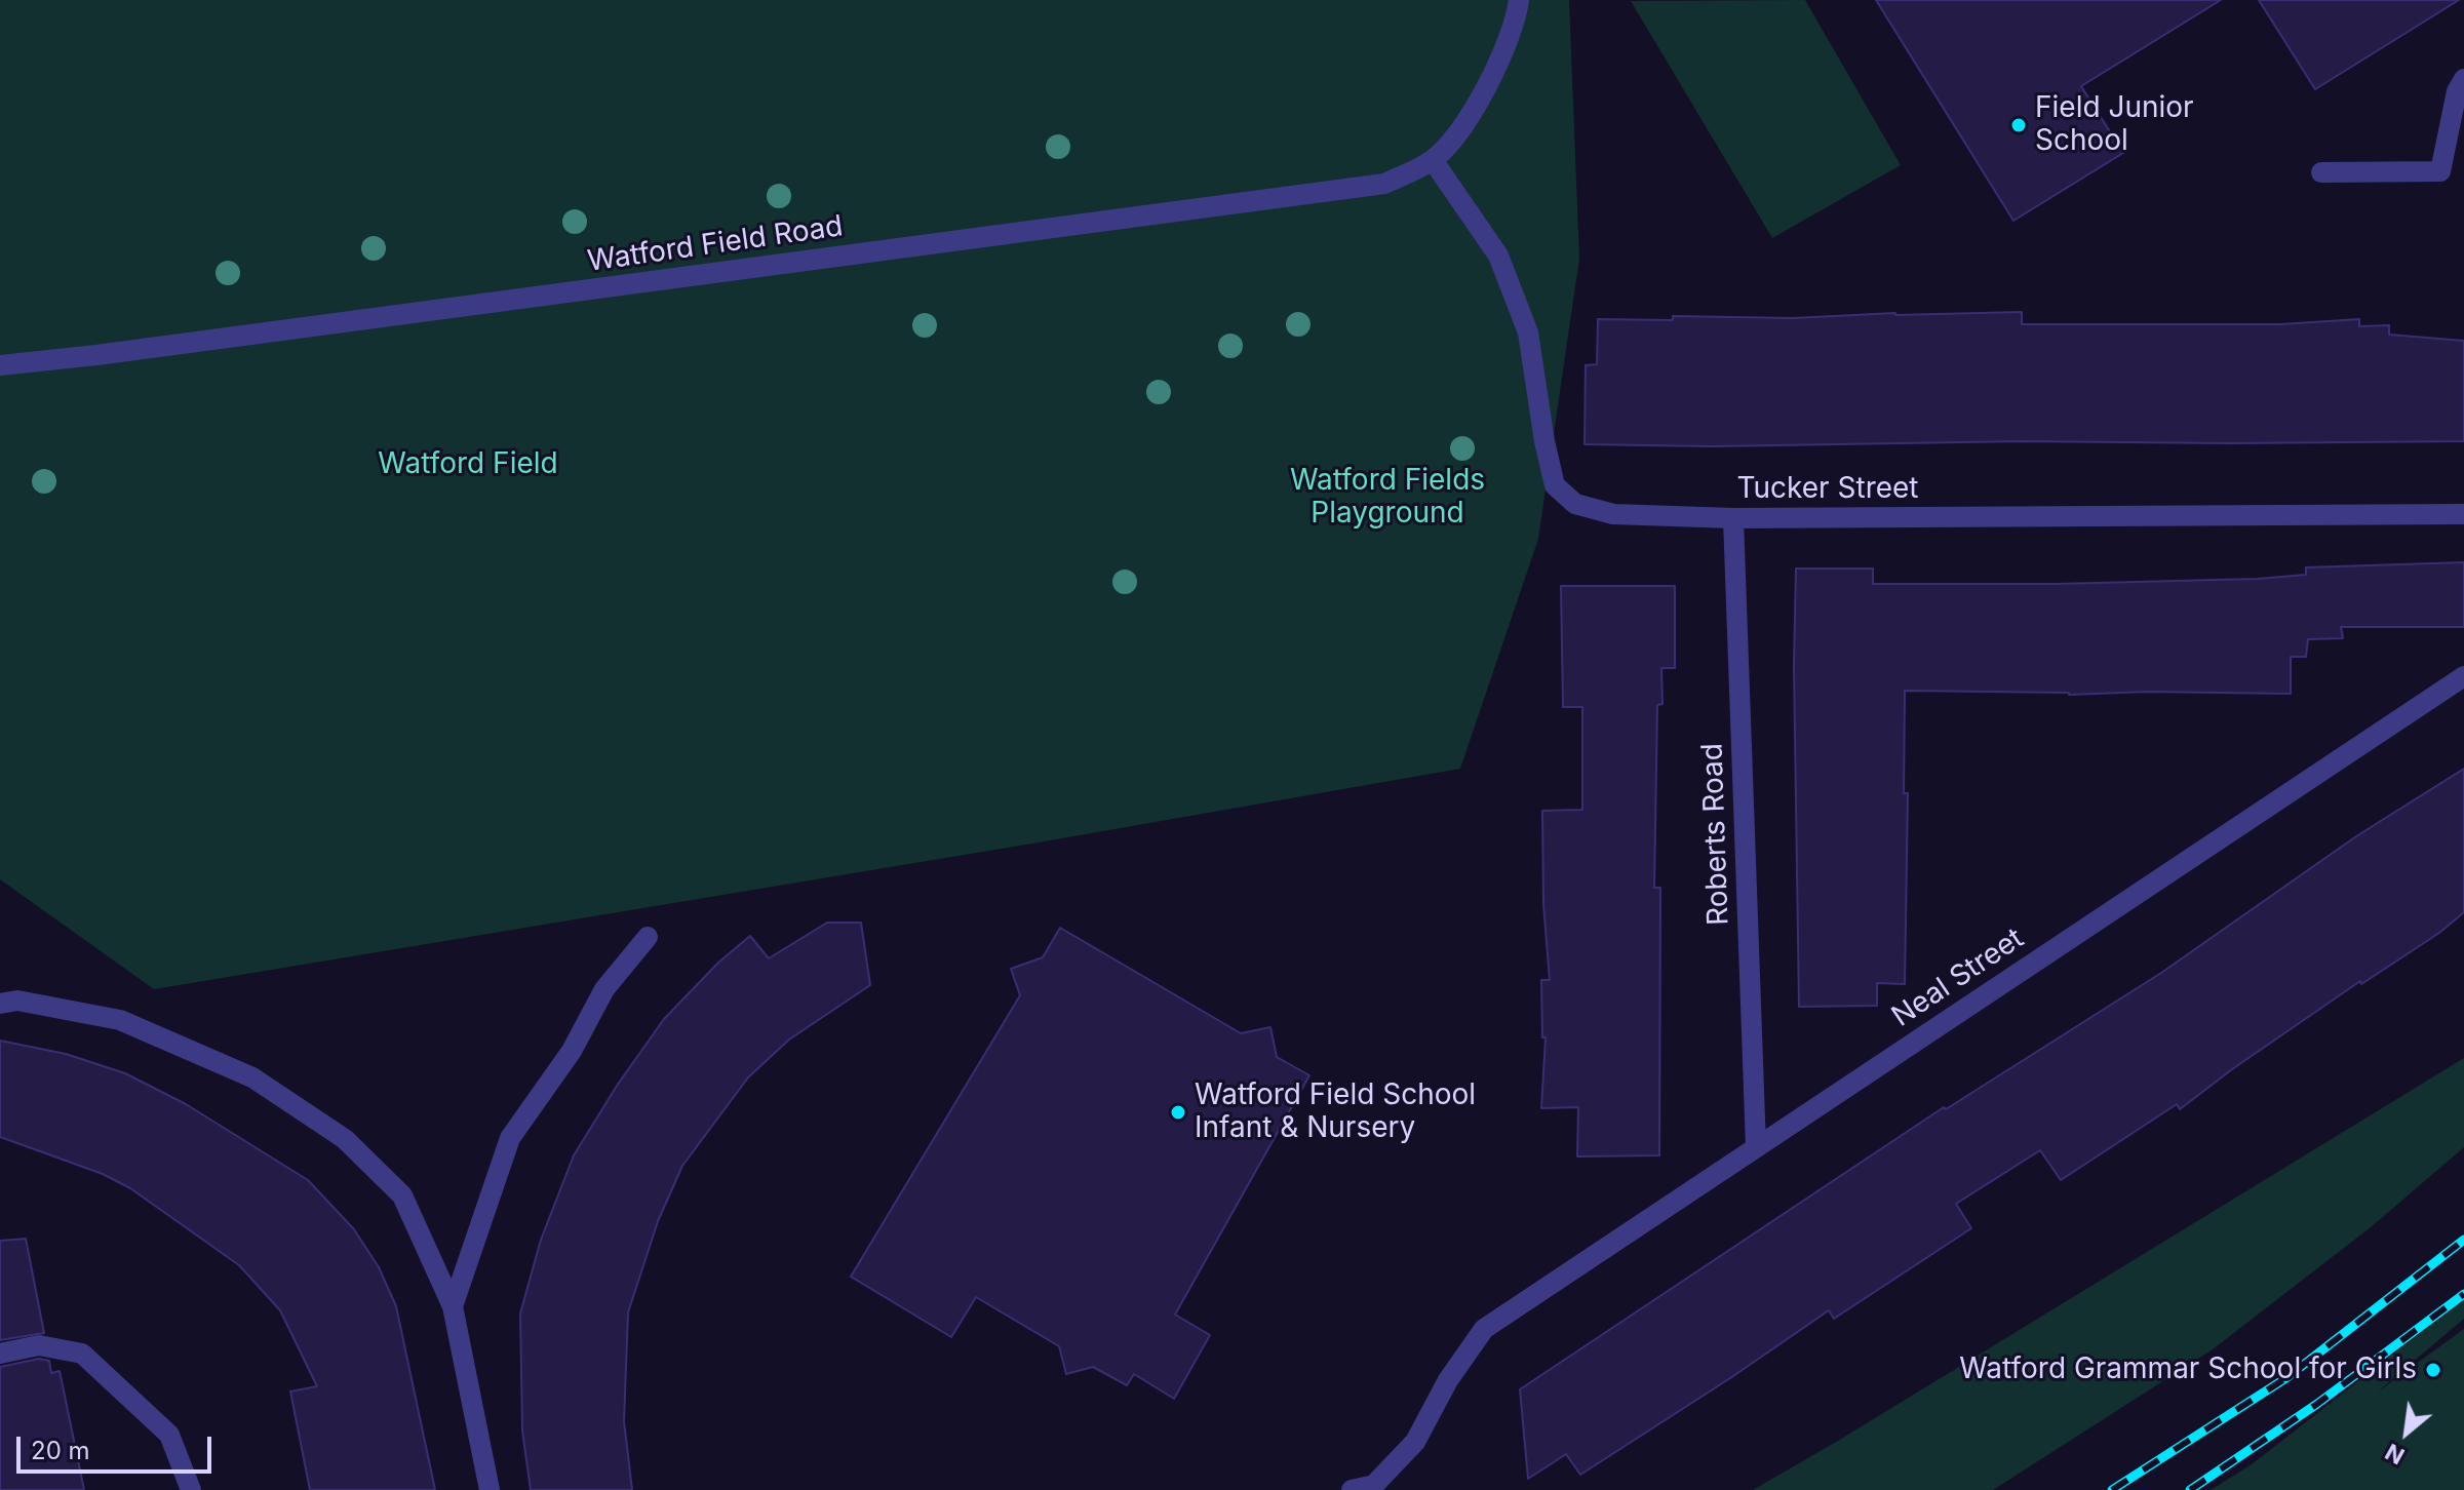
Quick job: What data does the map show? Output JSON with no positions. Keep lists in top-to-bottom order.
{
  "streets": {
    "street": [
      "Watford Field Road",
      "Tucker Street",
      "Roberts Road",
      "Neal Street"
    ]
  },
  "crossings": [
    ["Watford Field Road", "Tucker Street"],
    ["Tucker Street", "Roberts Road"],
    ["Roberts Road", "Neal Street"]
  ],
  "parks": ["Watford Field", "Watford Fields Playground"],
  "places": ["Field Junior School", "Watford Field School Infant & Nursery", "Watford Grammar School for Girls"],
  "scale_bar": "20 m",
  "north": "bottom left"
}
